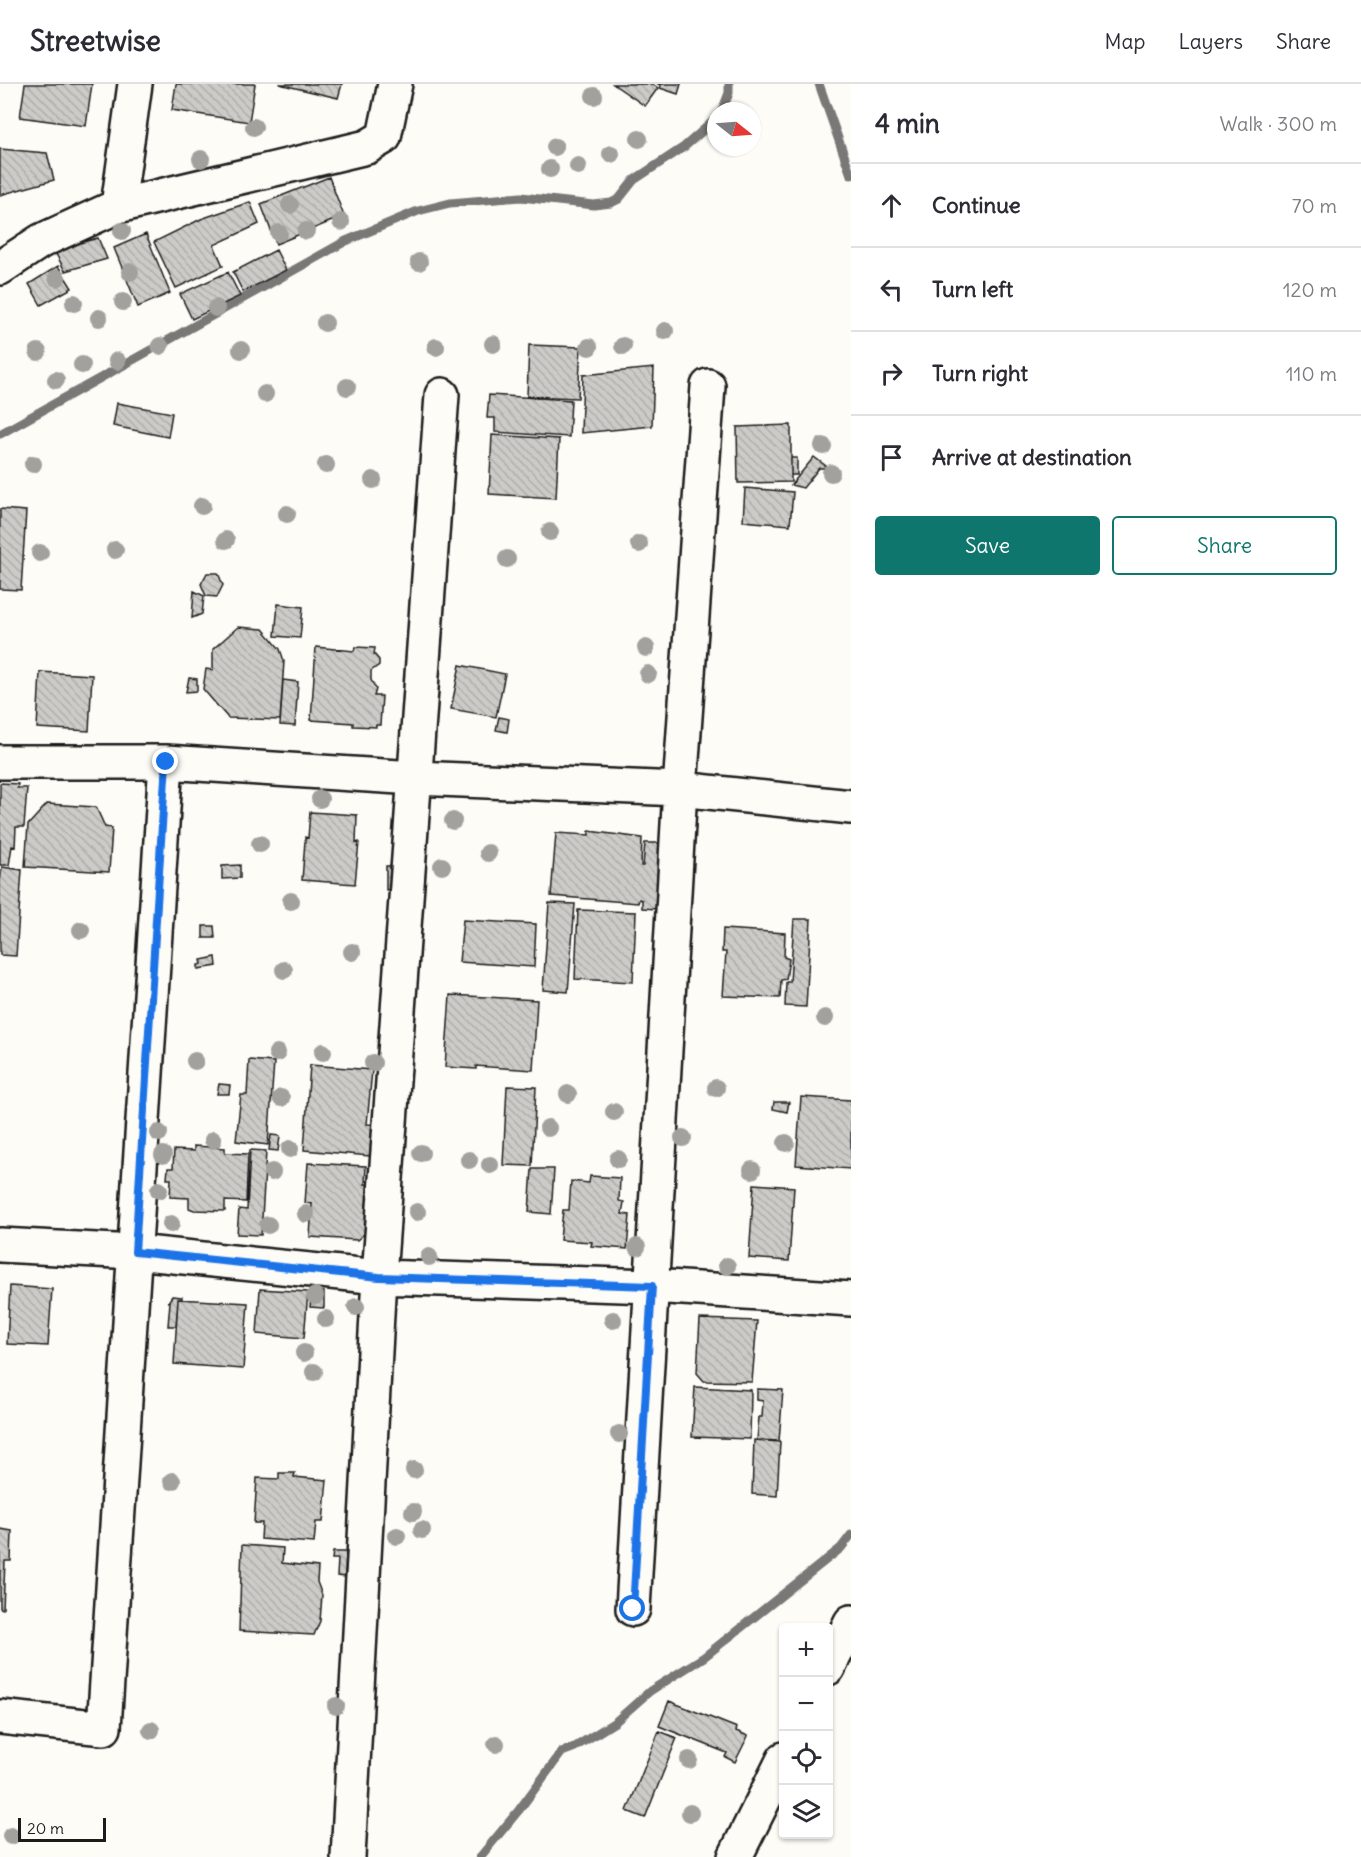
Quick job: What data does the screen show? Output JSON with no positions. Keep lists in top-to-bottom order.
{
  "scale_bar": "20 m",
  "north": "right",
  "page": {
    "header": "Streetwise",
    "nav": ["Map", "Layers", "Share"],
    "heading": ["4 min", "Walk · 300 m"],
    "list": [
      ["Continue", "70 m"],
      ["Turn left", "120 m"],
      ["Turn right", "110 m"],
      "Arrive at destination"
    ],
    "buttons": ["Save", "Share"],
    "map_buttons": ["+", "−"],
    "scale": "20 m"
  }
}
